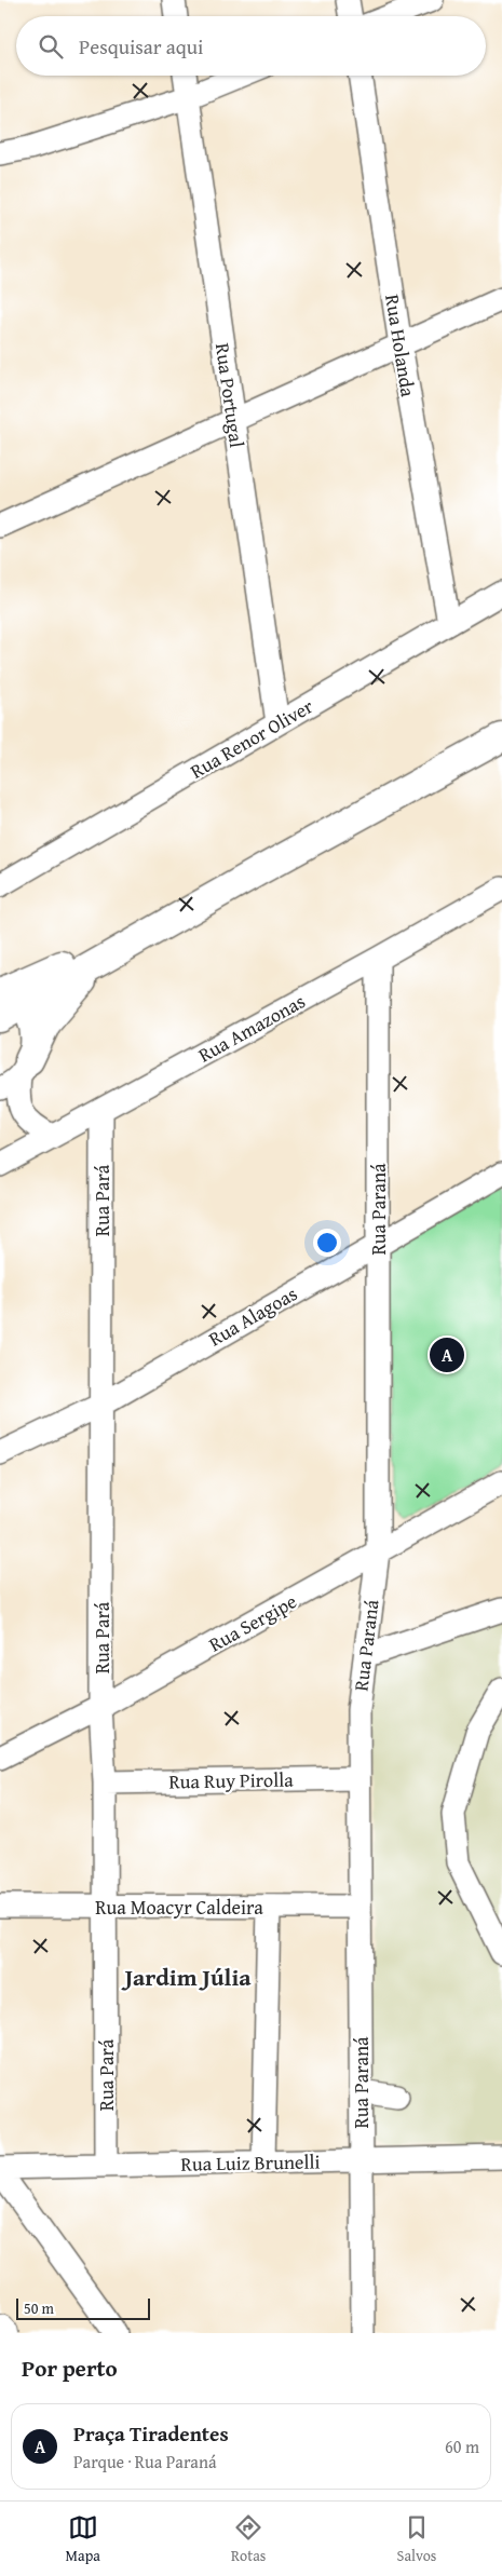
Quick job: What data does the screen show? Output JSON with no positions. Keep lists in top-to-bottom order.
{
  "streets": {
    "street": [
      "Rua Holanda",
      "Rua Portugal",
      "Rua Renor Oliver",
      "Rua Amazonas",
      "Rua Pará",
      "Rua Paraná",
      "Rua Alagoas",
      "Rua Sergipe",
      "Rua Ruy Pirolla",
      "Rua Moacyr Caldeira",
      "Rua Luiz Brunelli"
    ]
  },
  "crossings": [
    ["Rua Holanda", "Rua Renor Oliver"],
    ["Rua Portugal", "Rua Renor Oliver"],
    ["Rua Amazonas", "Rua Pará"],
    ["Rua Amazonas", "Rua Paraná"],
    ["Rua Pará", "Rua Alagoas"],
    ["Rua Pará", "Rua Sergipe"],
    ["Rua Pará", "Rua Ruy Pirolla"],
    ["Rua Pará", "Rua Moacyr Caldeira"],
    ["Rua Pará", "Rua Luiz Brunelli"],
    ["Rua Paraná", "Rua Alagoas"],
    ["Rua Paraná", "Rua Sergipe"],
    ["Rua Paraná", "Rua Ruy Pirolla"],
    ["Rua Paraná", "Rua Moacyr Caldeira"],
    ["Rua Paraná", "Rua Luiz Brunelli"]
  ],
  "districts": ["Jardim Júlia"],
  "scale_bar": "50 m",
  "page": {
    "search": "Pesquisar aqui",
    "pins": "A",
    "scale": "50 m",
    "heading": "Por perto",
    "list": [
      {
        "mark": "A",
        "name": "Praça Tiradentes",
        "note": "Parque · Rua Paraná",
        "value": "60 m"
      }
    ],
    "nav": ["Mapa", "Rotas", "Salvos"]
  }
}
